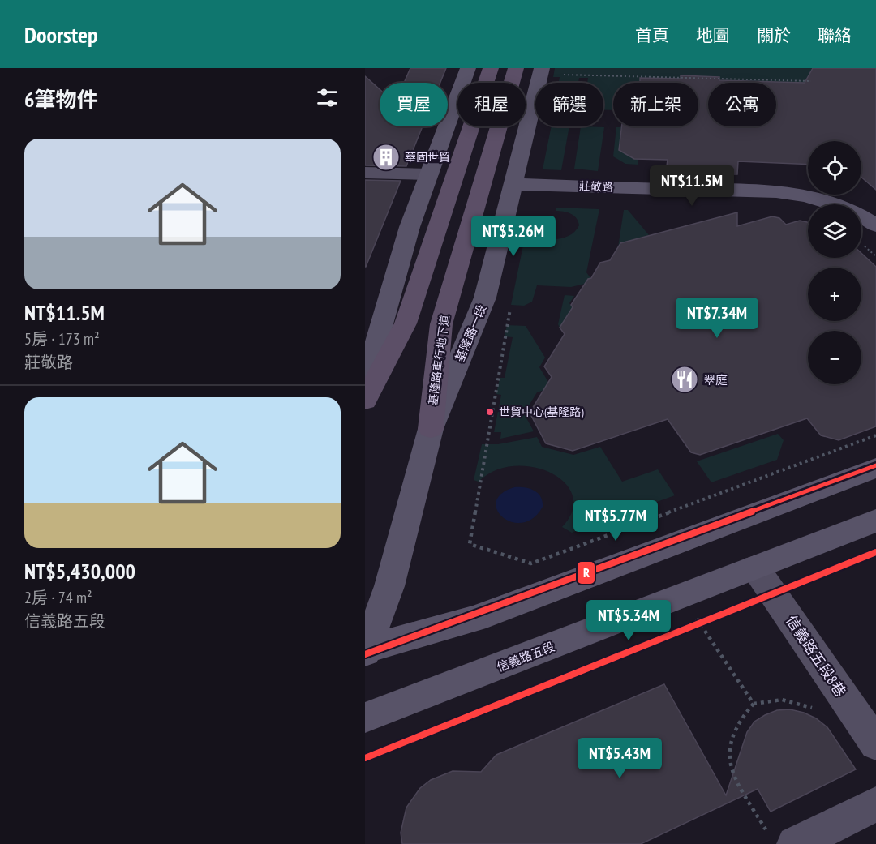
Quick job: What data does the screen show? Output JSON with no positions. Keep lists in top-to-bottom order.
{
  "streets": {
    "main road": [
      "莊敬路",
      "基隆路一段",
      "基隆路車行地下道",
      "信義路五段"
    ],
    "street": ["信義路五段8巷"]
  },
  "crossings": [
    ["莊敬路", "基隆路一段"],
    ["基隆路一段", "基隆路車行地下道"],
    ["信義路五段8巷", "信義路五段"]
  ],
  "places": {
    "building": ["華固世貿"],
    "restaurant": ["翠庭"],
    "other": ["世貿中心(基隆路)"]
  },
  "lines": ["transit line R"],
  "page": {
    "header": "Doorstep",
    "nav": [
      "首頁",
      "地圖",
      "關於",
      "聯絡"
    ],
    "heading": "6筆物件",
    "chip": [
      "買屋",
      "租屋",
      "篩選",
      "新上架",
      "公寓"
    ],
    "list": [
      {
        "name": "NT$11.5M",
        "note": "5房 · 173 m² · 莊敬路"
      },
      {
        "name": "NT$5,430,000",
        "note": "2房 · 74 m² · 信義路五段"
      }
    ],
    "map_buttons": ["+", "−"],
    "price": [
      "NT$11.5M",
      "NT$5.26M",
      "NT$7.34M",
      "NT$5.77M",
      "NT$5.34M",
      "NT$5.43M"
    ]
  }
}
